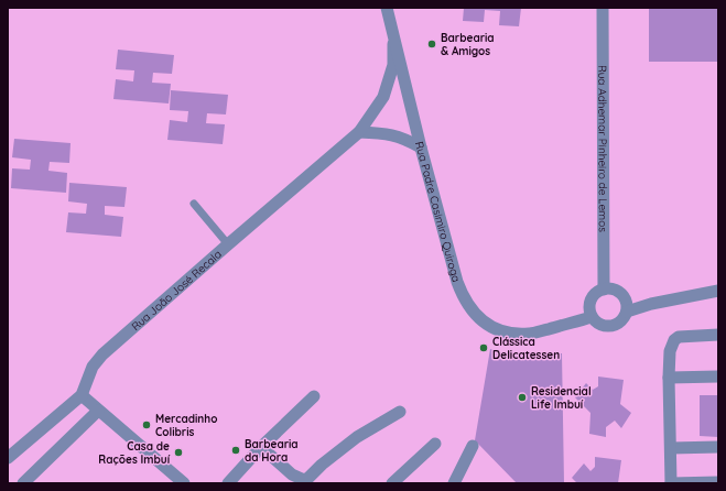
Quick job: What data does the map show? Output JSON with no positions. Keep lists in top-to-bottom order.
{
  "streets": {
    "street": ["Rua Adhemar Pinheiro de Lemos", "Rua Padre Casimiro Quiroga", "Rua João José Recala"]
  },
  "crossings": [
    ["Rua Adhemar Pinheiro de Lemos", "Rua Padre Casimiro Quiroga"],
    ["Rua Padre Casimiro Quiroga", "Rua João José Recala"]
  ],
  "places": [
    "Barbearia & Amigos",
    "Clássica Delicatessen",
    "Residencial Life Imbuí",
    "Mercadinho Colibris",
    "Barbearia da Hora",
    "Casa de Rações Imbuí"
  ]
}
